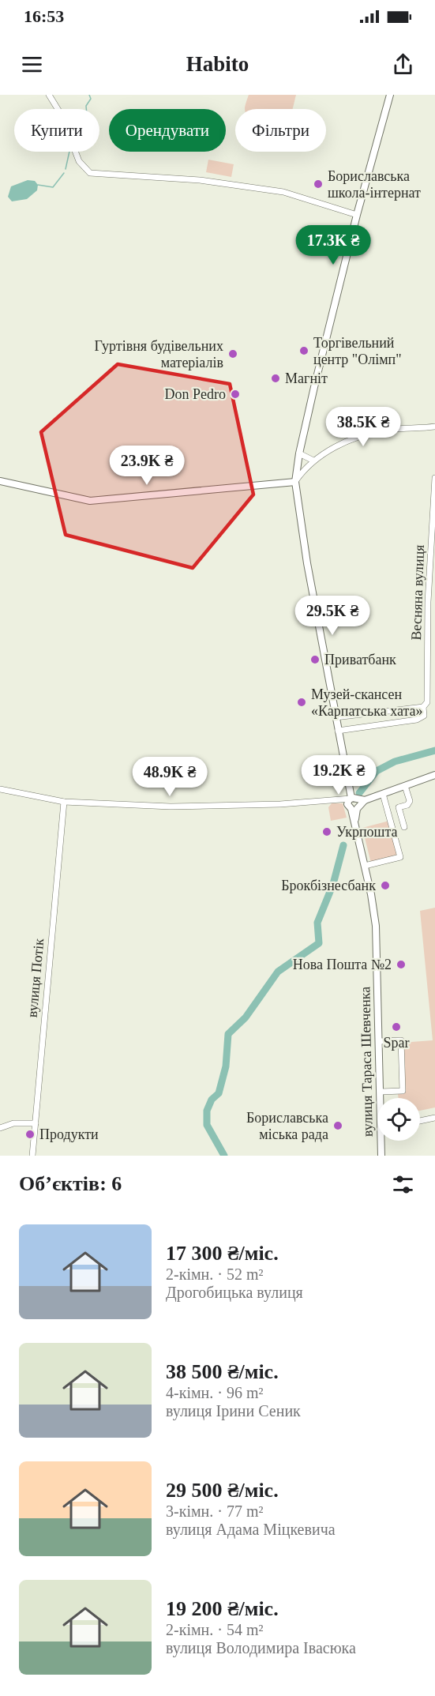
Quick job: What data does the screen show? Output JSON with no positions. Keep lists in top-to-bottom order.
{
  "streets": {
    "main road": ["вулиця Тараса Шевченка"],
    "street": ["Весняна вулиця", "вулиця Потік"]
  },
  "places": [
    "Бориславська школа-інтернат",
    "Торгівельний центр \"Олімп\"",
    "Гуртівня будівельних матеріалів",
    "Магніт",
    "Don Pedro",
    "Приватбанк",
    "Музей-скансен «Карпатська хата»",
    "Укрпошта",
    "Брокбізнесбанк",
    "Нова Пошта №2",
    "Spar",
    "Бориславська міська рада",
    "Продукти"
  ],
  "page": {
    "status": "16:53",
    "header": "Habito",
    "chip": ["Купити", "Орендувати", "Фільтри"],
    "price": [
      "17.3K ₴",
      "38.5K ₴",
      "23.9K ₴",
      "29.5K ₴",
      "19.2K ₴",
      "48.9K ₴"
    ],
    "heading": "Об’єктів: 6",
    "list": [
      {
        "name": "17 300 ₴/міс.",
        "note": "2-кімн. · 52 m² · Дрогобицька вулиця"
      },
      {
        "name": "38 500 ₴/міс.",
        "note": "4-кімн. · 96 m² · вулиця Ірини Сеник"
      },
      {
        "name": "29 500 ₴/міс.",
        "note": "3-кімн. · 77 m² · вулиця Адама Міцкевича"
      },
      {
        "name": "19 200 ₴/міс.",
        "note": "2-кімн. · 54 m² · вулиця Володимира Івасюка"
      }
    ]
  }
}
